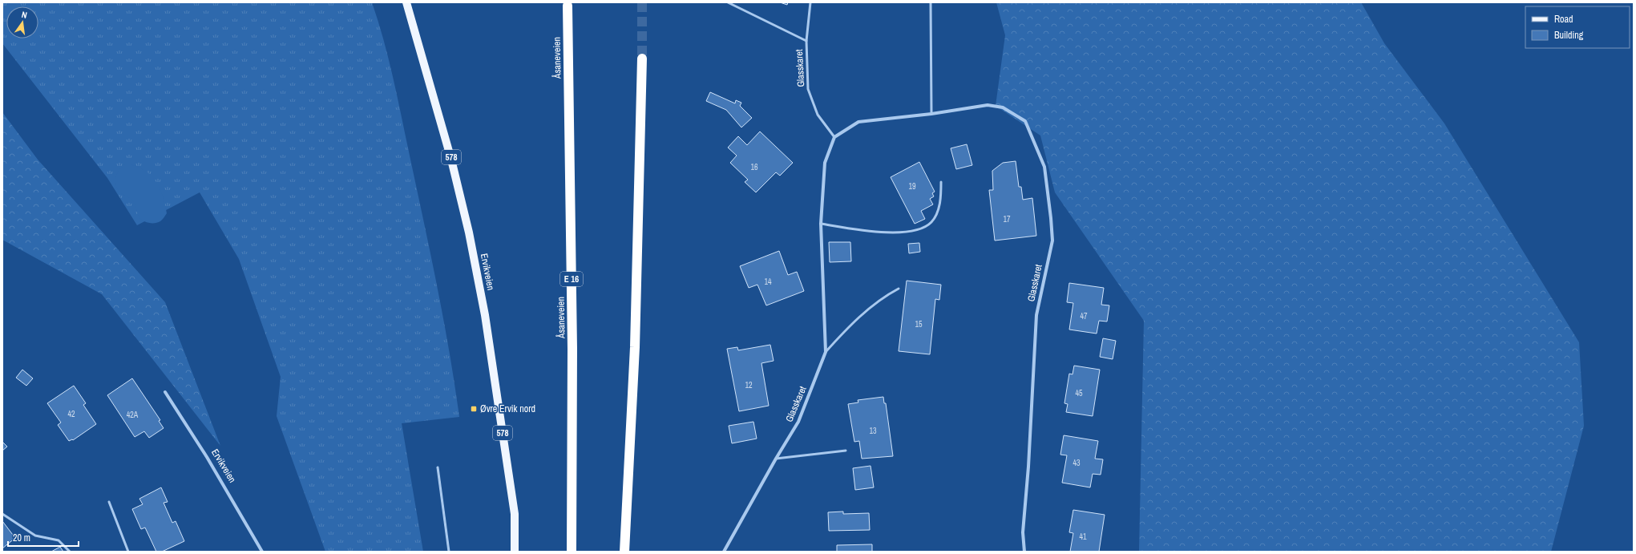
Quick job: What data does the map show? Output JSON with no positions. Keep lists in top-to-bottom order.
{
  "streets": {
    "highway": ["Åsaneveien", "E 16"],
    "main road": ["578", "Ervikveien"],
    "street": ["Glasskaret"]
  },
  "places": {
    "transit": ["Øvre Ervik nord"]
  },
  "house_numbers": [
    "16",
    "19",
    "17",
    "14",
    "47",
    "15",
    "12",
    "45",
    "42",
    "42A",
    "13",
    "43",
    "41"
  ],
  "legend": ["Road", "Building"],
  "scale_bar": "20 m",
  "north": "top"
}
